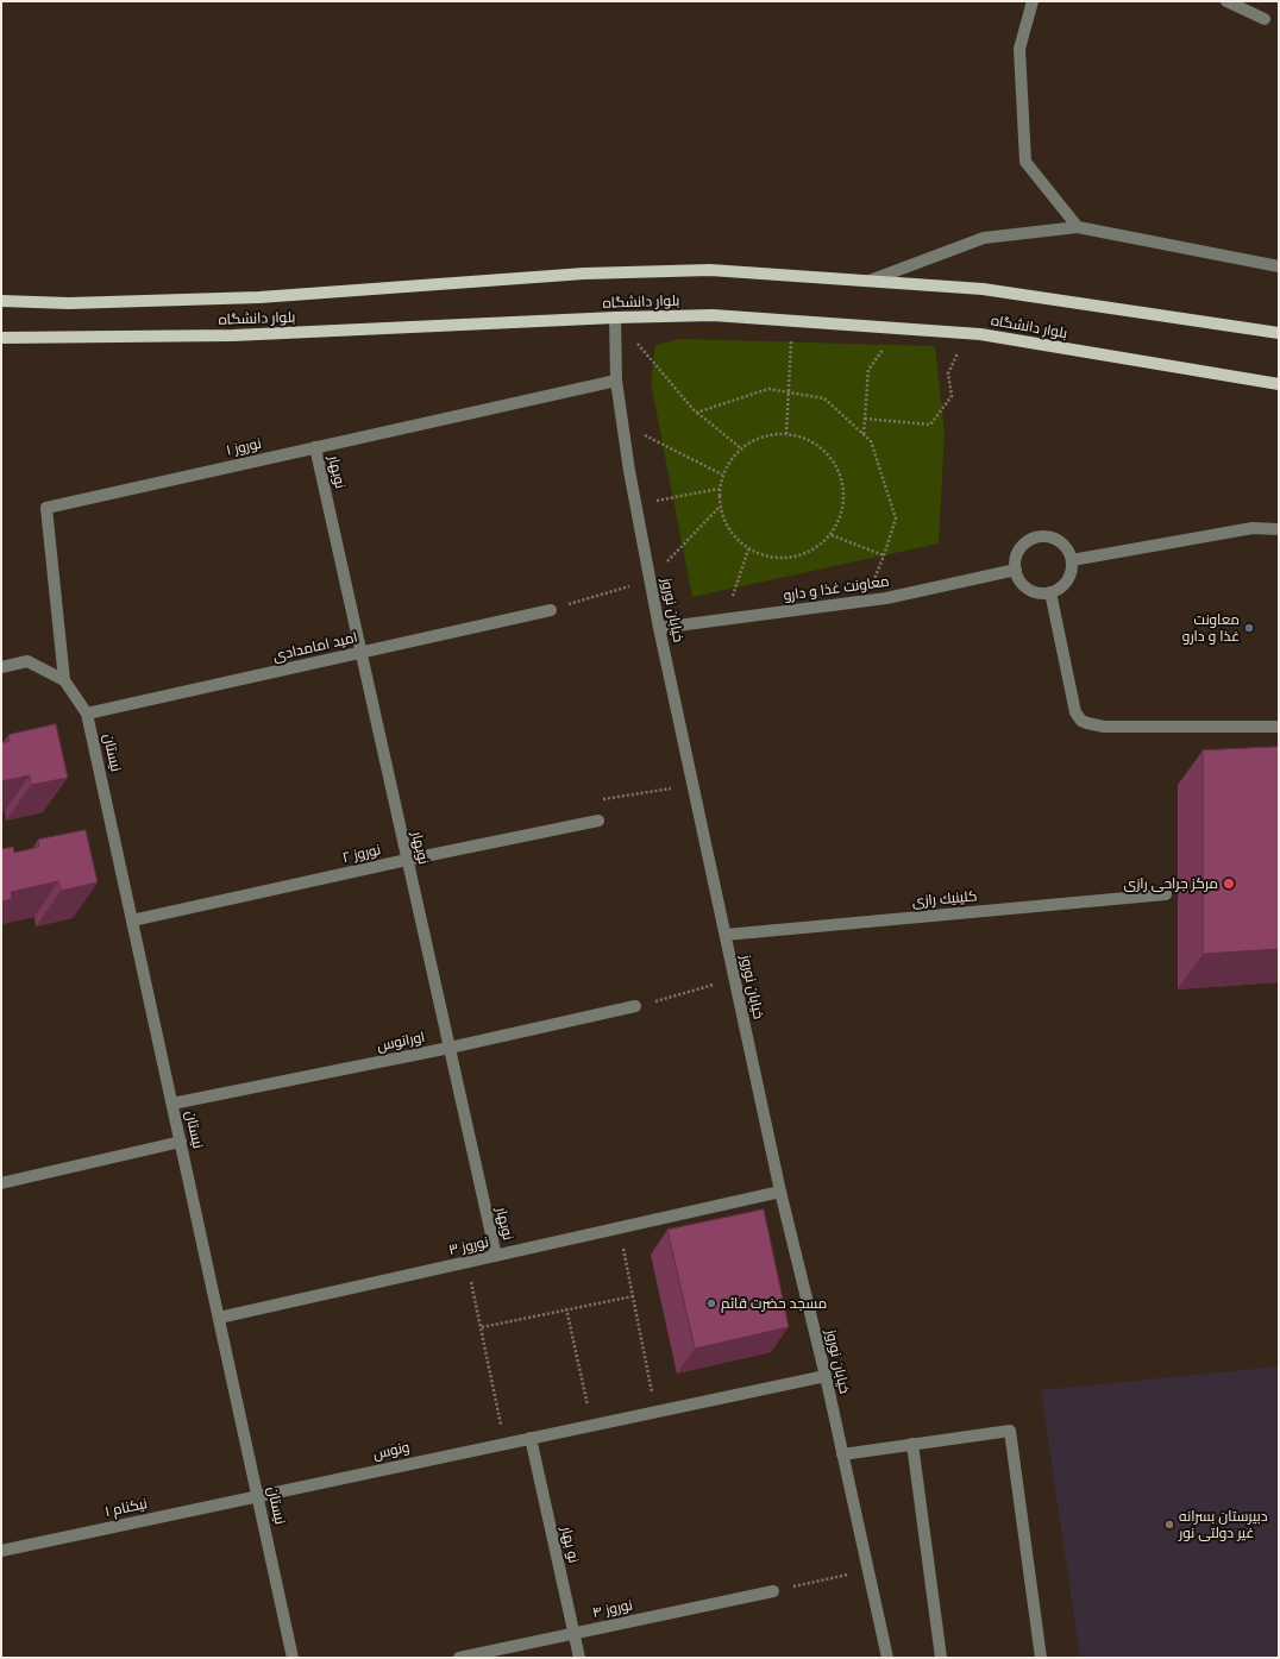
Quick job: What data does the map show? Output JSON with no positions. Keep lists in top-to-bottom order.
{
  "streets": {
    "main road": ["بلوار دانشگاه"],
    "street": [
      "نوروز ۱",
      "نوبهار",
      "معاونت غذا و دارو",
      "خیابان نوروز",
      "امید امامدادی",
      "نیستان",
      "نوروز ۲",
      "كلينيك رازی",
      "اورانوس",
      "نوروز ۳",
      "ونوس",
      "نیکنام ۱",
      "نو بهار",
      "نوروز ۴"
    ]
  },
  "crossings": [
    ["بلوار دانشگاه", "خیابان نوروز"],
    ["نوروز ۱", "نوبهار"],
    ["نوروز ۱", "خیابان نوروز"],
    ["نوروز ۱", "نیستان"],
    ["نوبهار", "امید امامدادی"],
    ["نوبهار", "نوروز ۲"],
    ["نوبهار", "اورانوس"],
    ["نوبهار", "نوروز ۳"],
    ["معاونت غذا و دارو", "خیابان نوروز"],
    ["خیابان نوروز", "كلينيك رازی"],
    ["خیابان نوروز", "نوروز ۳"],
    ["امید امامدادی", "نیستان"],
    ["نیستان", "نوروز ۲"],
    ["نیستان", "اورانوس"],
    ["نیستان", "نوروز ۳"],
    ["نیستان", "ونوس"],
    ["نیستان", "نیکنام ۱"],
    ["ونوس", "نیکنام ۱"],
    ["ونوس", "نو بهار"],
    ["نو بهار", "نوروز ۴"]
  ],
  "places": [
    "معاونت غذا و دارو",
    "مرکز جراحی رازی",
    "مسجد حضرت قائم",
    "دبیرستان بسرانه غیر دولتی نور"
  ]
}
